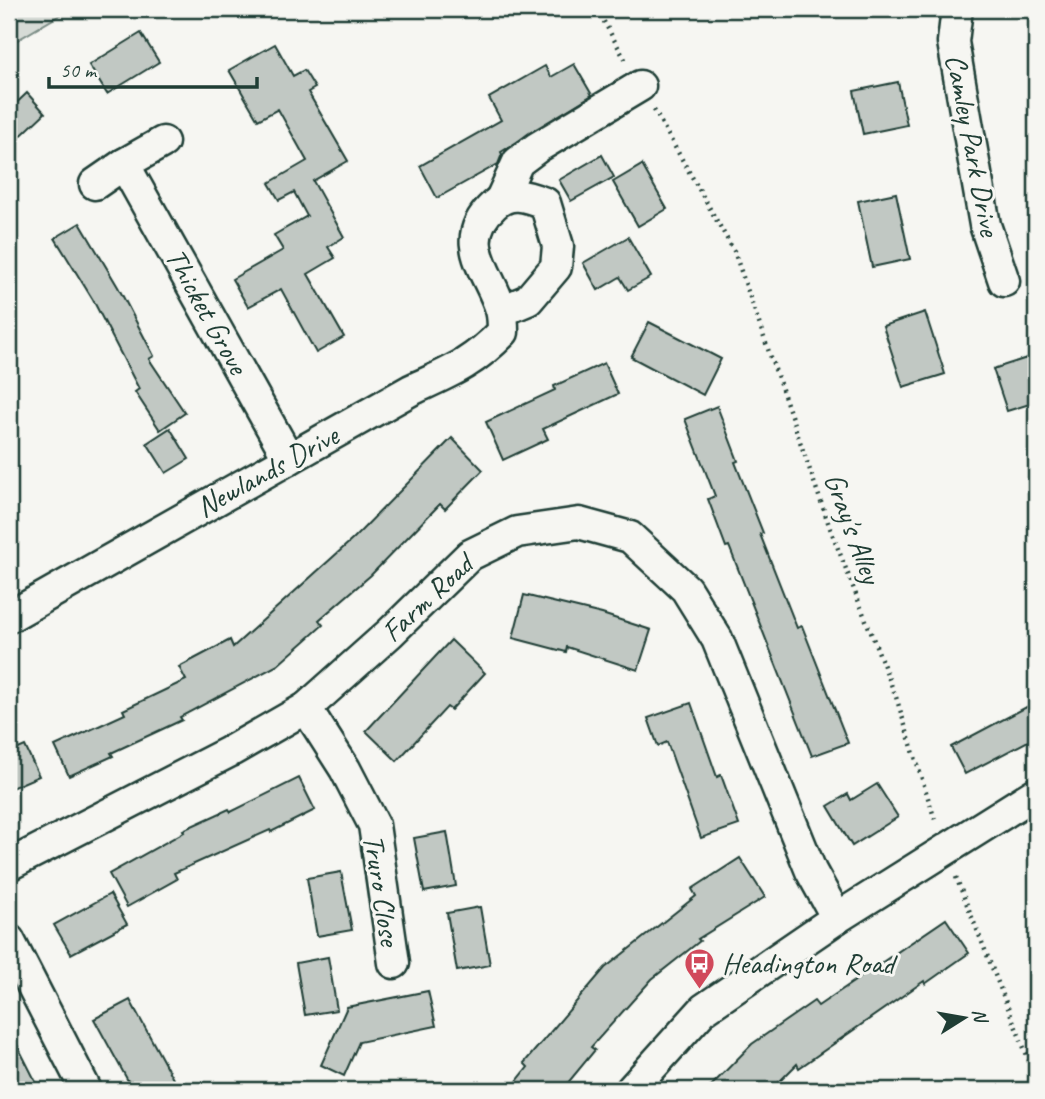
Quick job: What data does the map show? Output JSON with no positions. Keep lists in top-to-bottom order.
{
  "streets": {
    "street": [
      "Camley Park Drive",
      "Thicket Grove",
      "Newlands Drive",
      "Farm Road",
      "Truro Close"
    ],
    "path": ["Gray's Alley"]
  },
  "crossings": [
    ["Thicket Grove", "Newlands Drive"],
    ["Farm Road", "Truro Close"]
  ],
  "places": {
    "bus stop": ["Headington Road"]
  },
  "scale_bar": "50 m",
  "north": "right"
}
